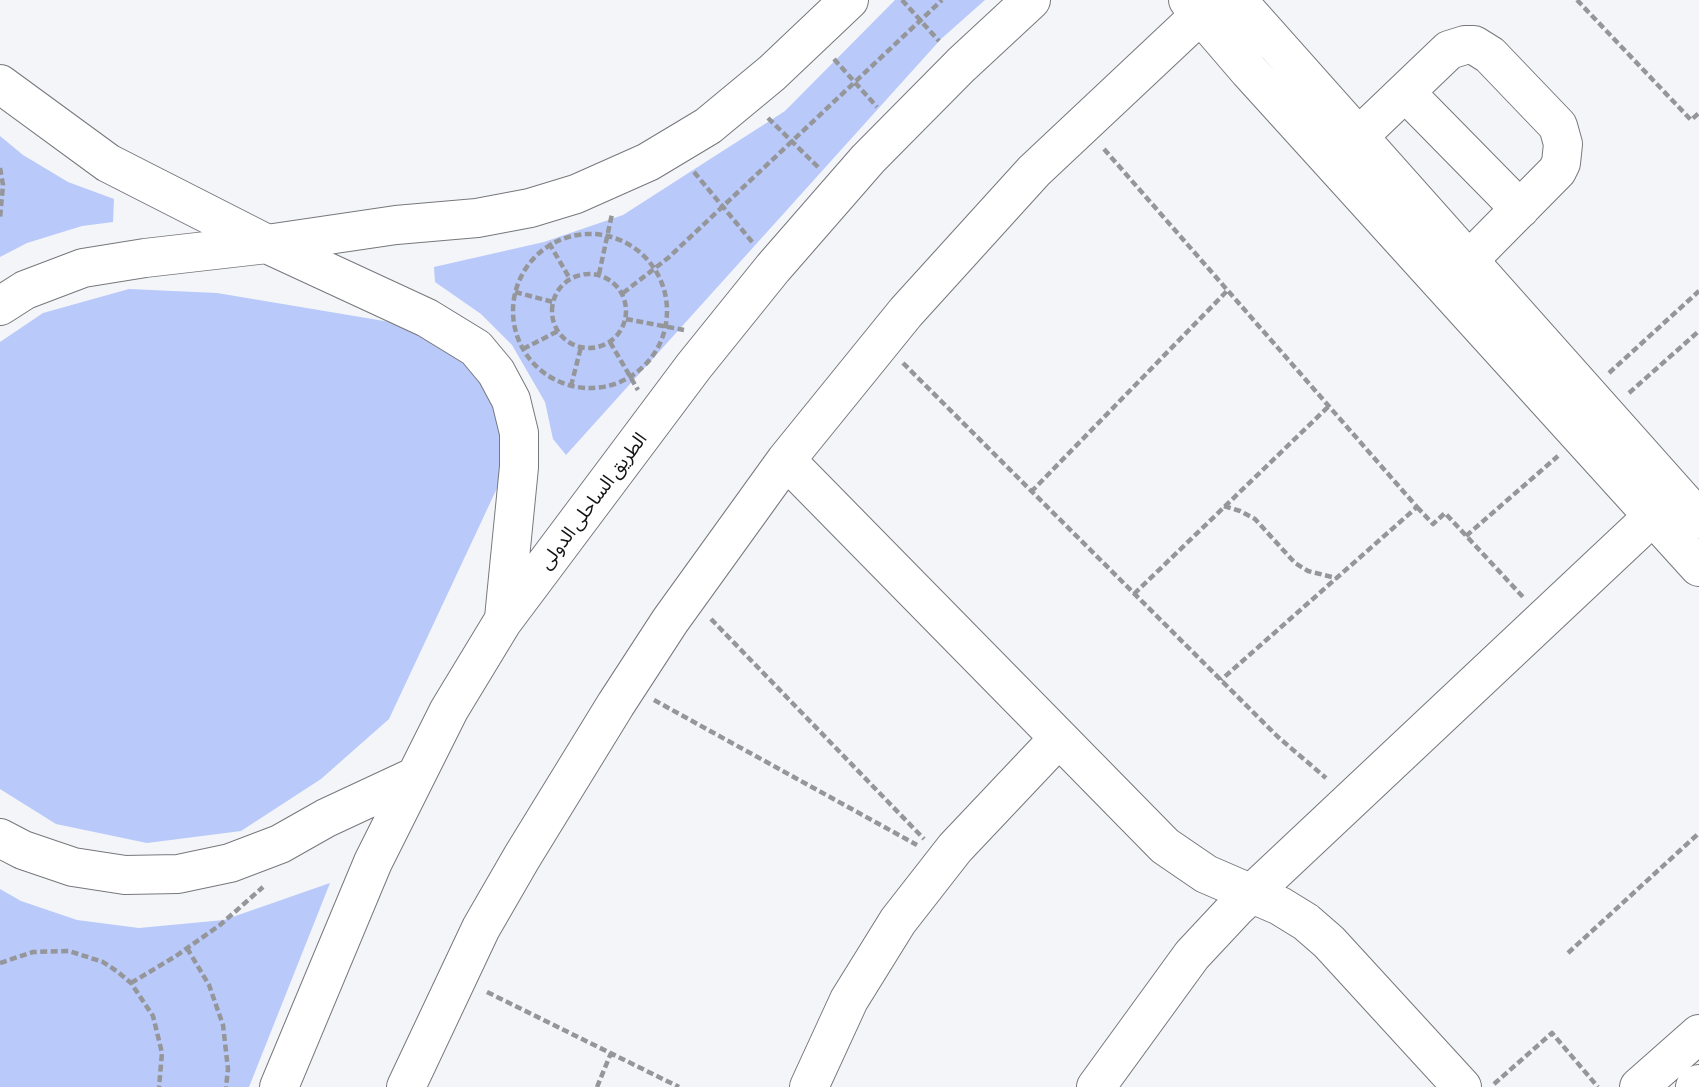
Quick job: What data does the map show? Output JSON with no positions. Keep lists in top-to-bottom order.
{
  "streets": {
    "main road": ["الطريق الساحلى الدولى"]
  }
}
